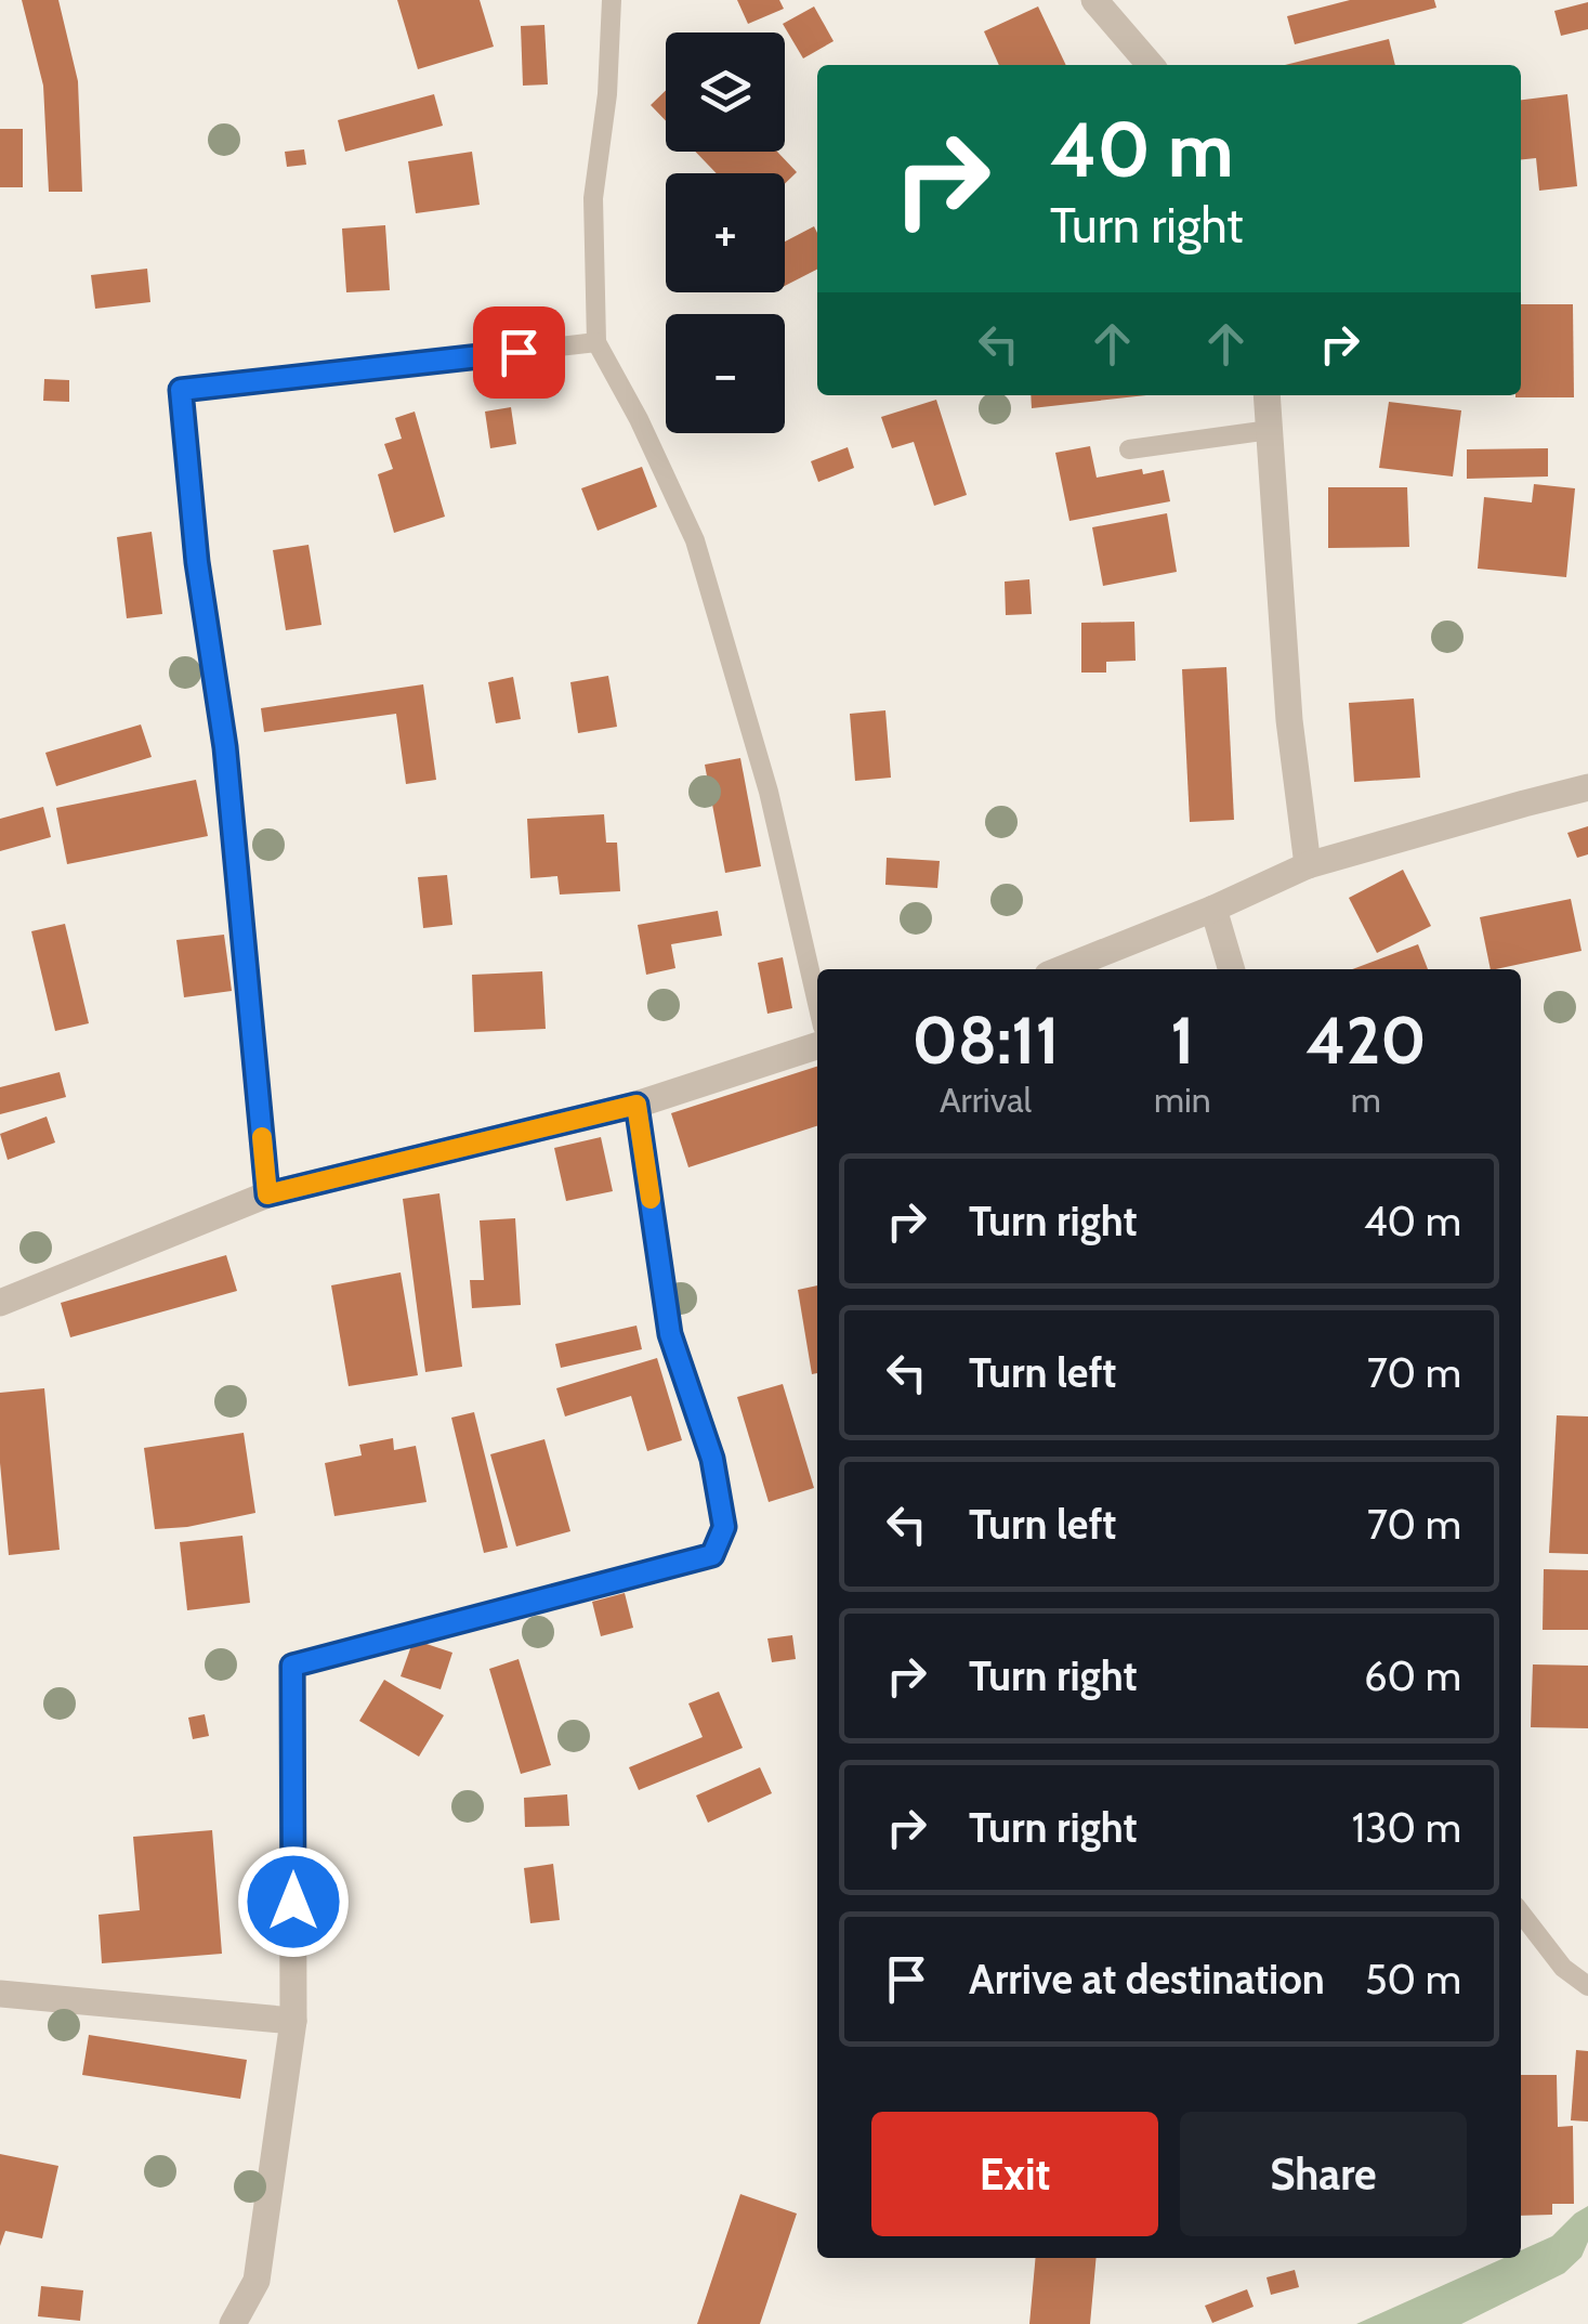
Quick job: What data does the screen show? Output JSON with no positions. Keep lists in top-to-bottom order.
{
  "page": {
    "map_buttons": ["+", "−"],
    "turn": ["40 m", "Turn right"],
    "eta": [
      "08:11",
      "Arrival",
      "1",
      "min",
      "420",
      "m"
    ],
    "list": [
      {
        "name": "Turn right",
        "value": "40 m"
      },
      {
        "name": "Turn left",
        "value": "70 m"
      },
      {
        "name": "Turn left",
        "value": "70 m"
      },
      {
        "name": "Turn right",
        "value": "60 m"
      },
      {
        "name": "Turn right",
        "value": "130 m"
      },
      {
        "name": "Arrive at destination",
        "value": "50 m"
      }
    ],
    "buttons": ["Exit", "Share"]
  }
}
